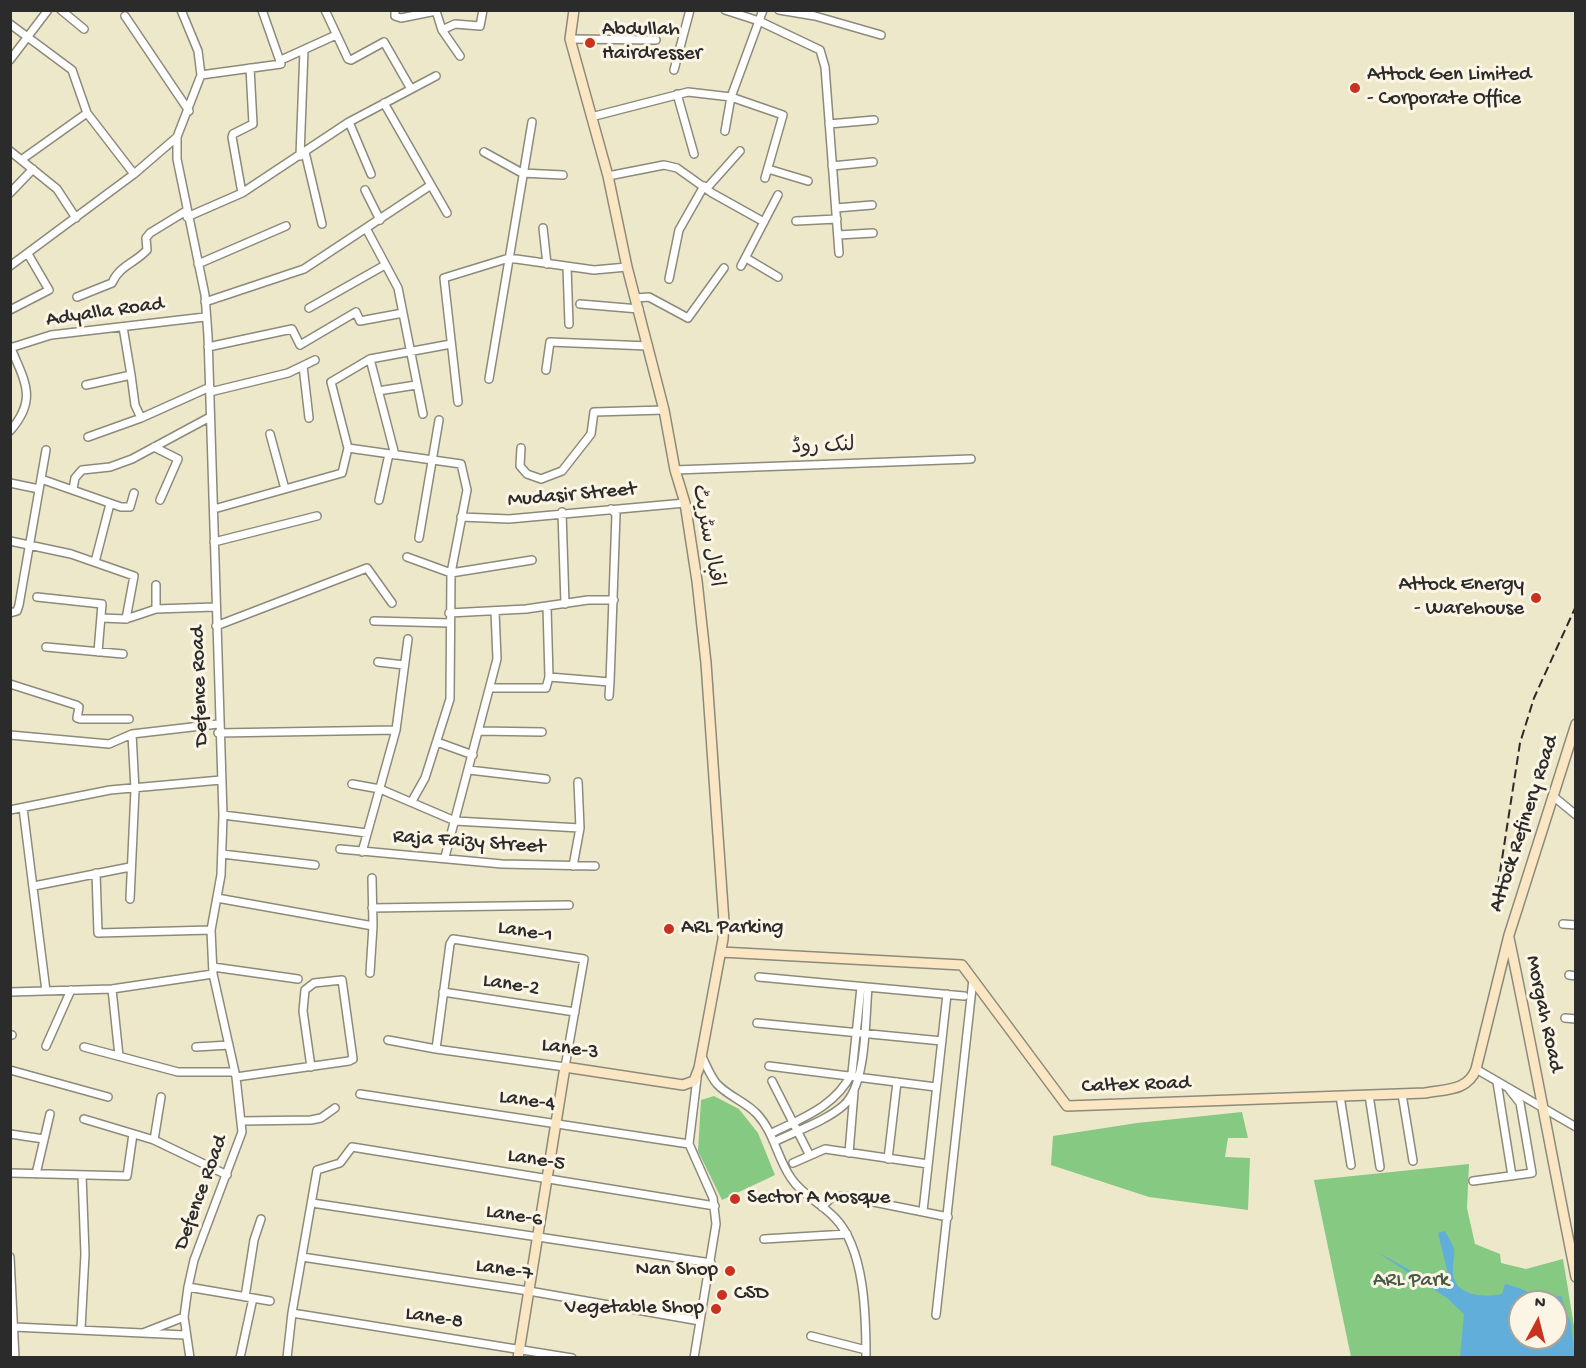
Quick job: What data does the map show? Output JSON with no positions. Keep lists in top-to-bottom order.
{
  "streets": {
    "street": [
      "Adyalla Road",
      "لنک روڈ",
      "Mudasir Street",
      "اقبال سٹریٹ",
      "Defence Road",
      "Attock Refinery Road",
      "Raja Faizy Street",
      "Lane-1",
      "Lane-2",
      "Morgah Road",
      "Lane-3",
      "Caltex Road",
      "Lane-4",
      "Lane-5",
      "Lane-6",
      "Lane-7",
      "Lane-8"
    ]
  },
  "crossings": [
    ["Adyalla Road", "Defence Road"],
    ["لنک روڈ", "اقبال سٹریٹ"],
    ["Mudasir Street", "اقبال سٹریٹ"],
    ["اقبال سٹریٹ", "Lane-3"],
    ["اقبال سٹریٹ", "Caltex Road"],
    ["Attock Refinery Road", "Morgah Road"],
    ["Lane-1", "Lane-2"],
    ["Lane-5", "Lane-6"]
  ],
  "parks": ["ARL Park"],
  "places": [
    "Abdullah Hairdresser",
    "Attock Gen Limited - Corporate Office",
    "Attock Energy - Warehouse",
    "ARL Parking",
    "Sector A Mosque",
    "Nan Shop",
    "CSD",
    "Vegetable Shop"
  ],
  "north": "top"
}
